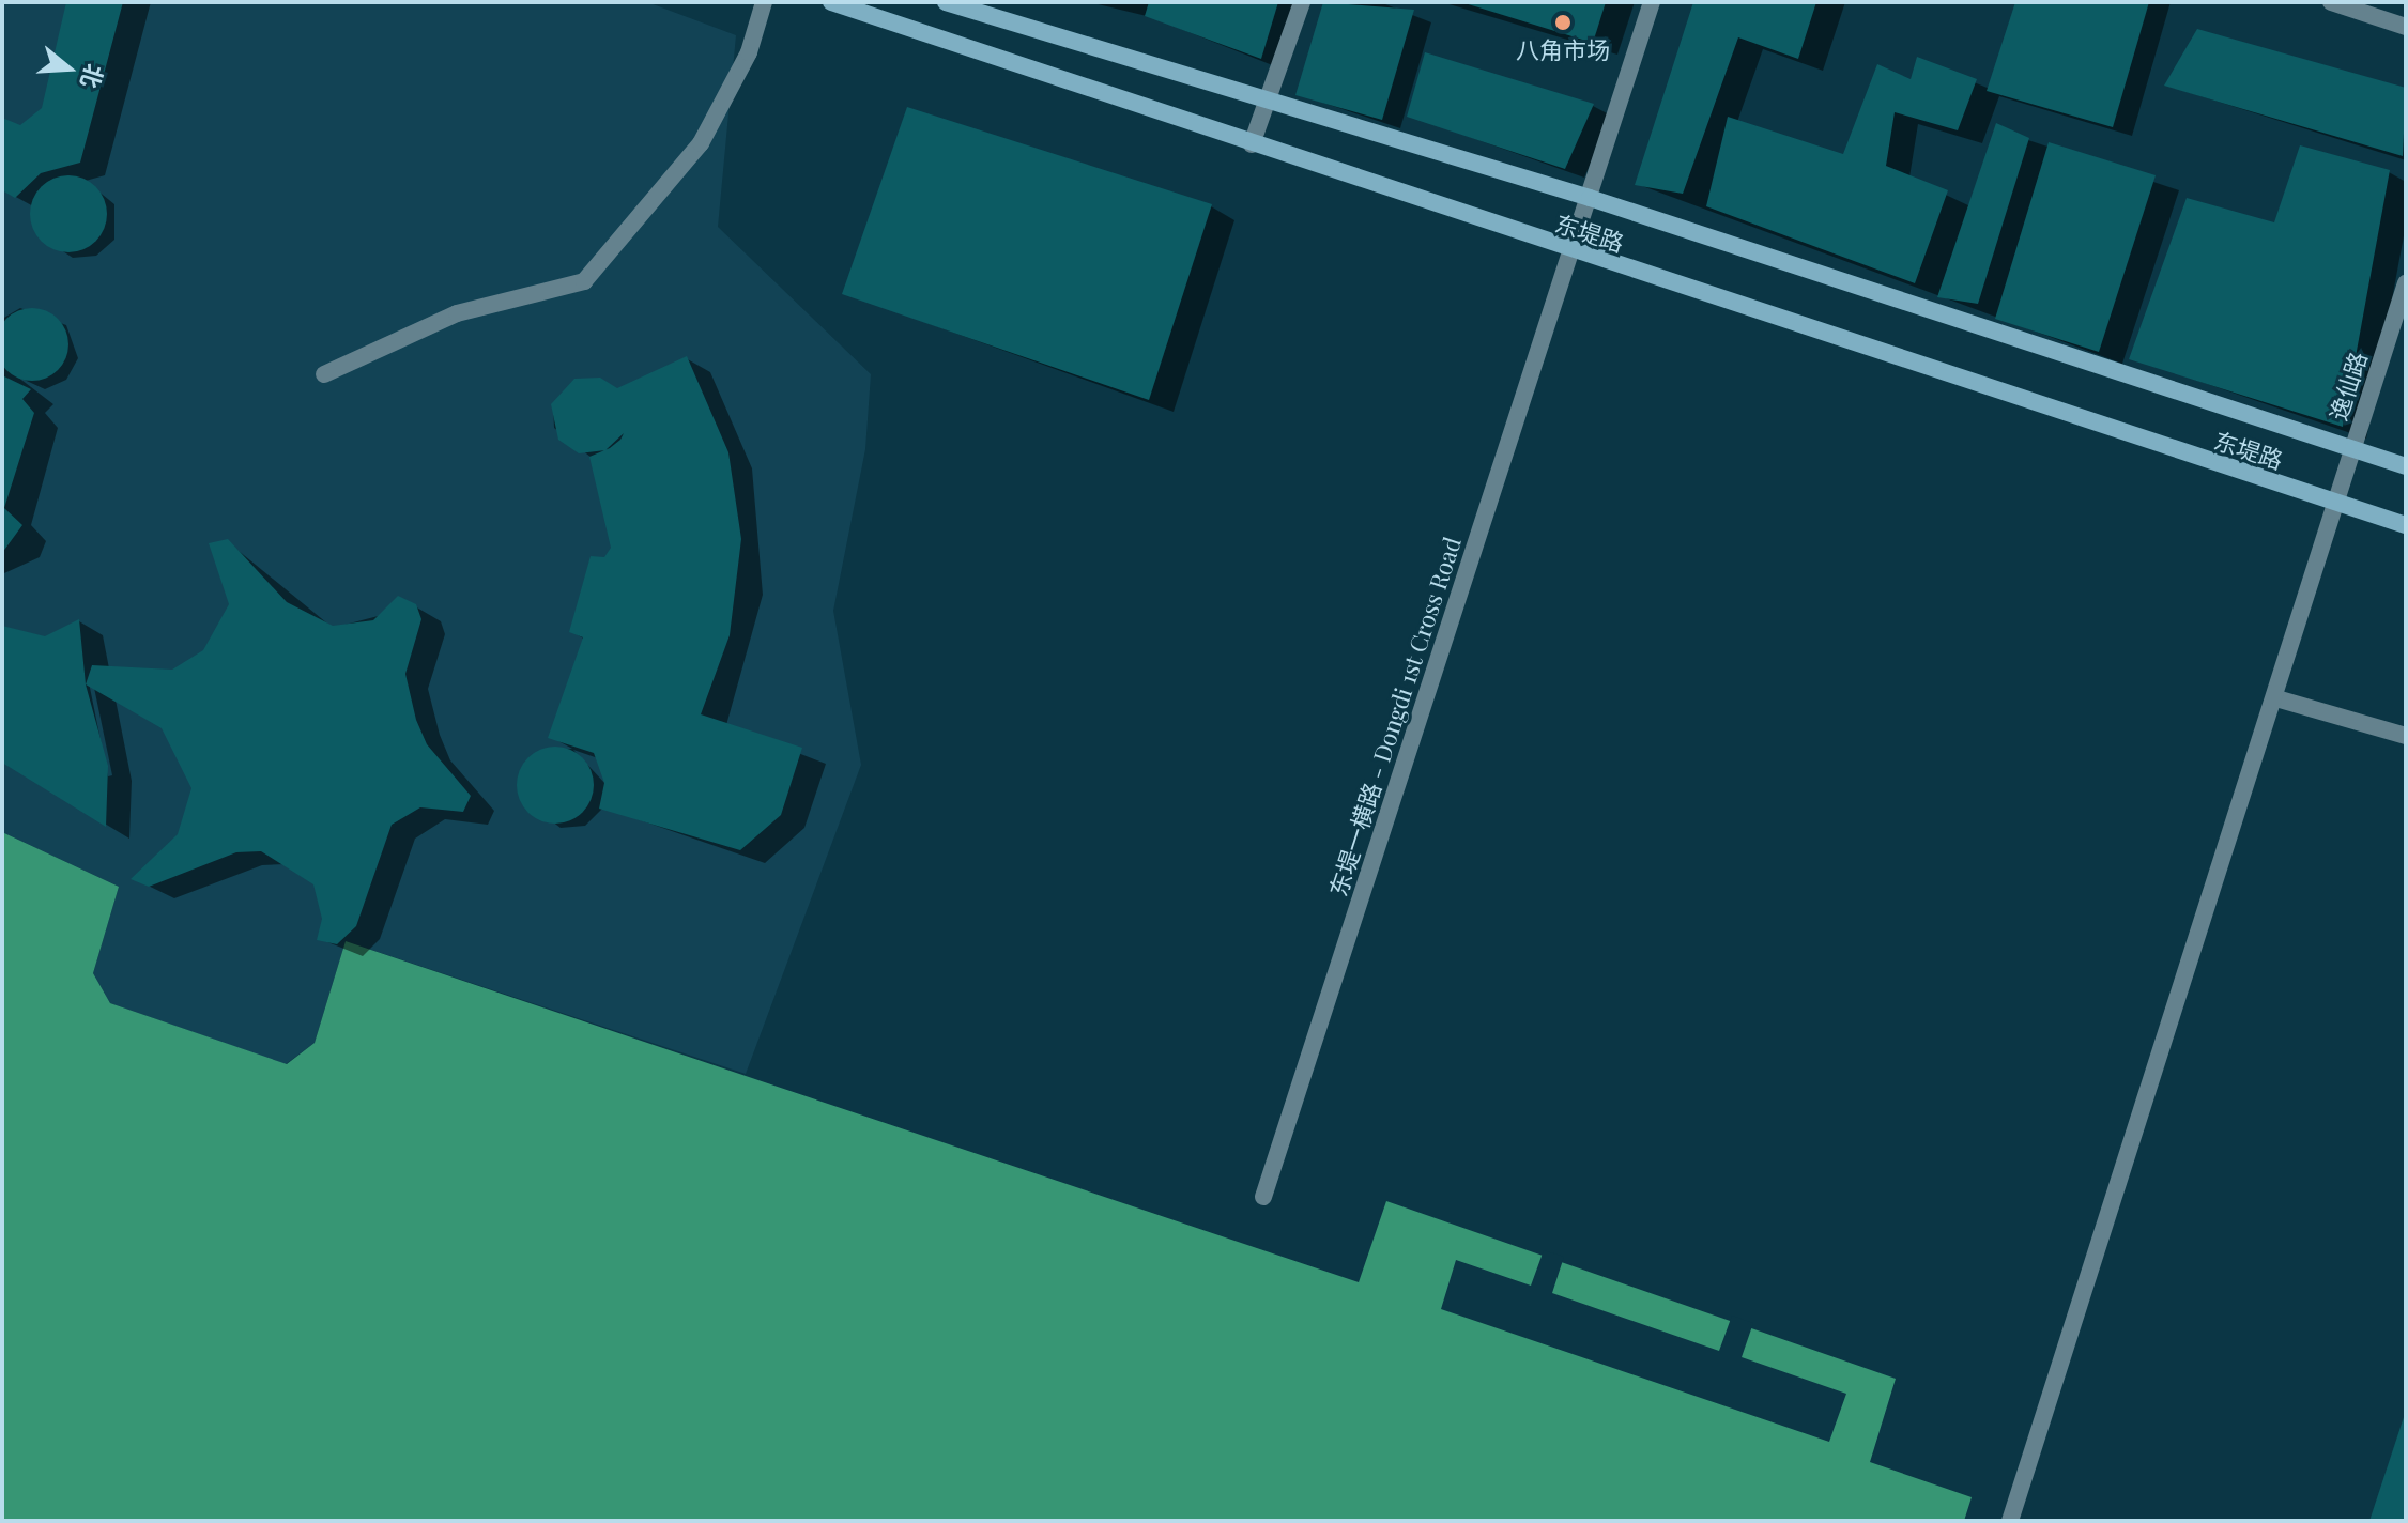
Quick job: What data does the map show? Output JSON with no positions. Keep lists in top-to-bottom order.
{
  "streets": {
    "main road": ["东堤路"],
    "street": ["逸仙路", "东堤一横路 - Dongdi 1st Cross Road"]
  },
  "crossings": [
    ["东堤路", "逸仙路"],
    ["东堤路", "东堤一横路 - Dongdi 1st Cross Road"]
  ],
  "places": ["八角市场"],
  "north": "right"
}
